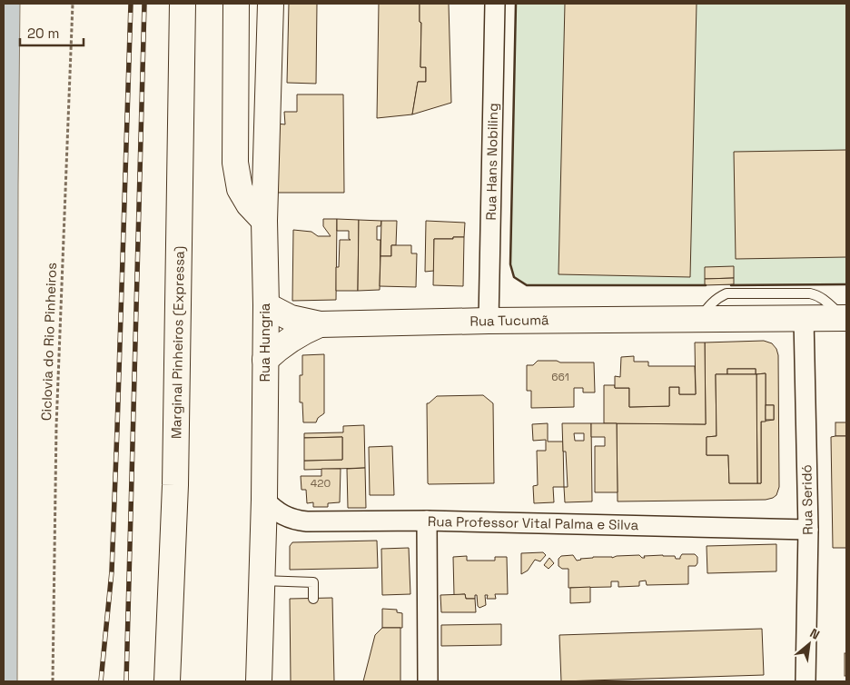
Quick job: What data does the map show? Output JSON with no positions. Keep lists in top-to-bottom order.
{
  "streets": {
    "main road": ["Rua Tucumã", "Marginal Pinheiros (Expressa)", "Rua Hungria"],
    "street": ["Rua Hans Nobiling", "Rua Seridó", "Rua Professor Vital Palma e Silva"],
    "path": ["Ciclovia do Rio Pinheiros"]
  },
  "crossings": [
    ["Rua Hans Nobiling", "Rua Tucumã"],
    ["Rua Tucumã", "Rua Hungria"],
    ["Rua Tucumã", "Rua Seridó"],
    ["Rua Hungria", "Rua Professor Vital Palma e Silva"],
    ["Rua Seridó", "Rua Professor Vital Palma e Silva"]
  ],
  "house_numbers": ["661", "420"],
  "scale_bar": "20 m",
  "north": "top right"
}
